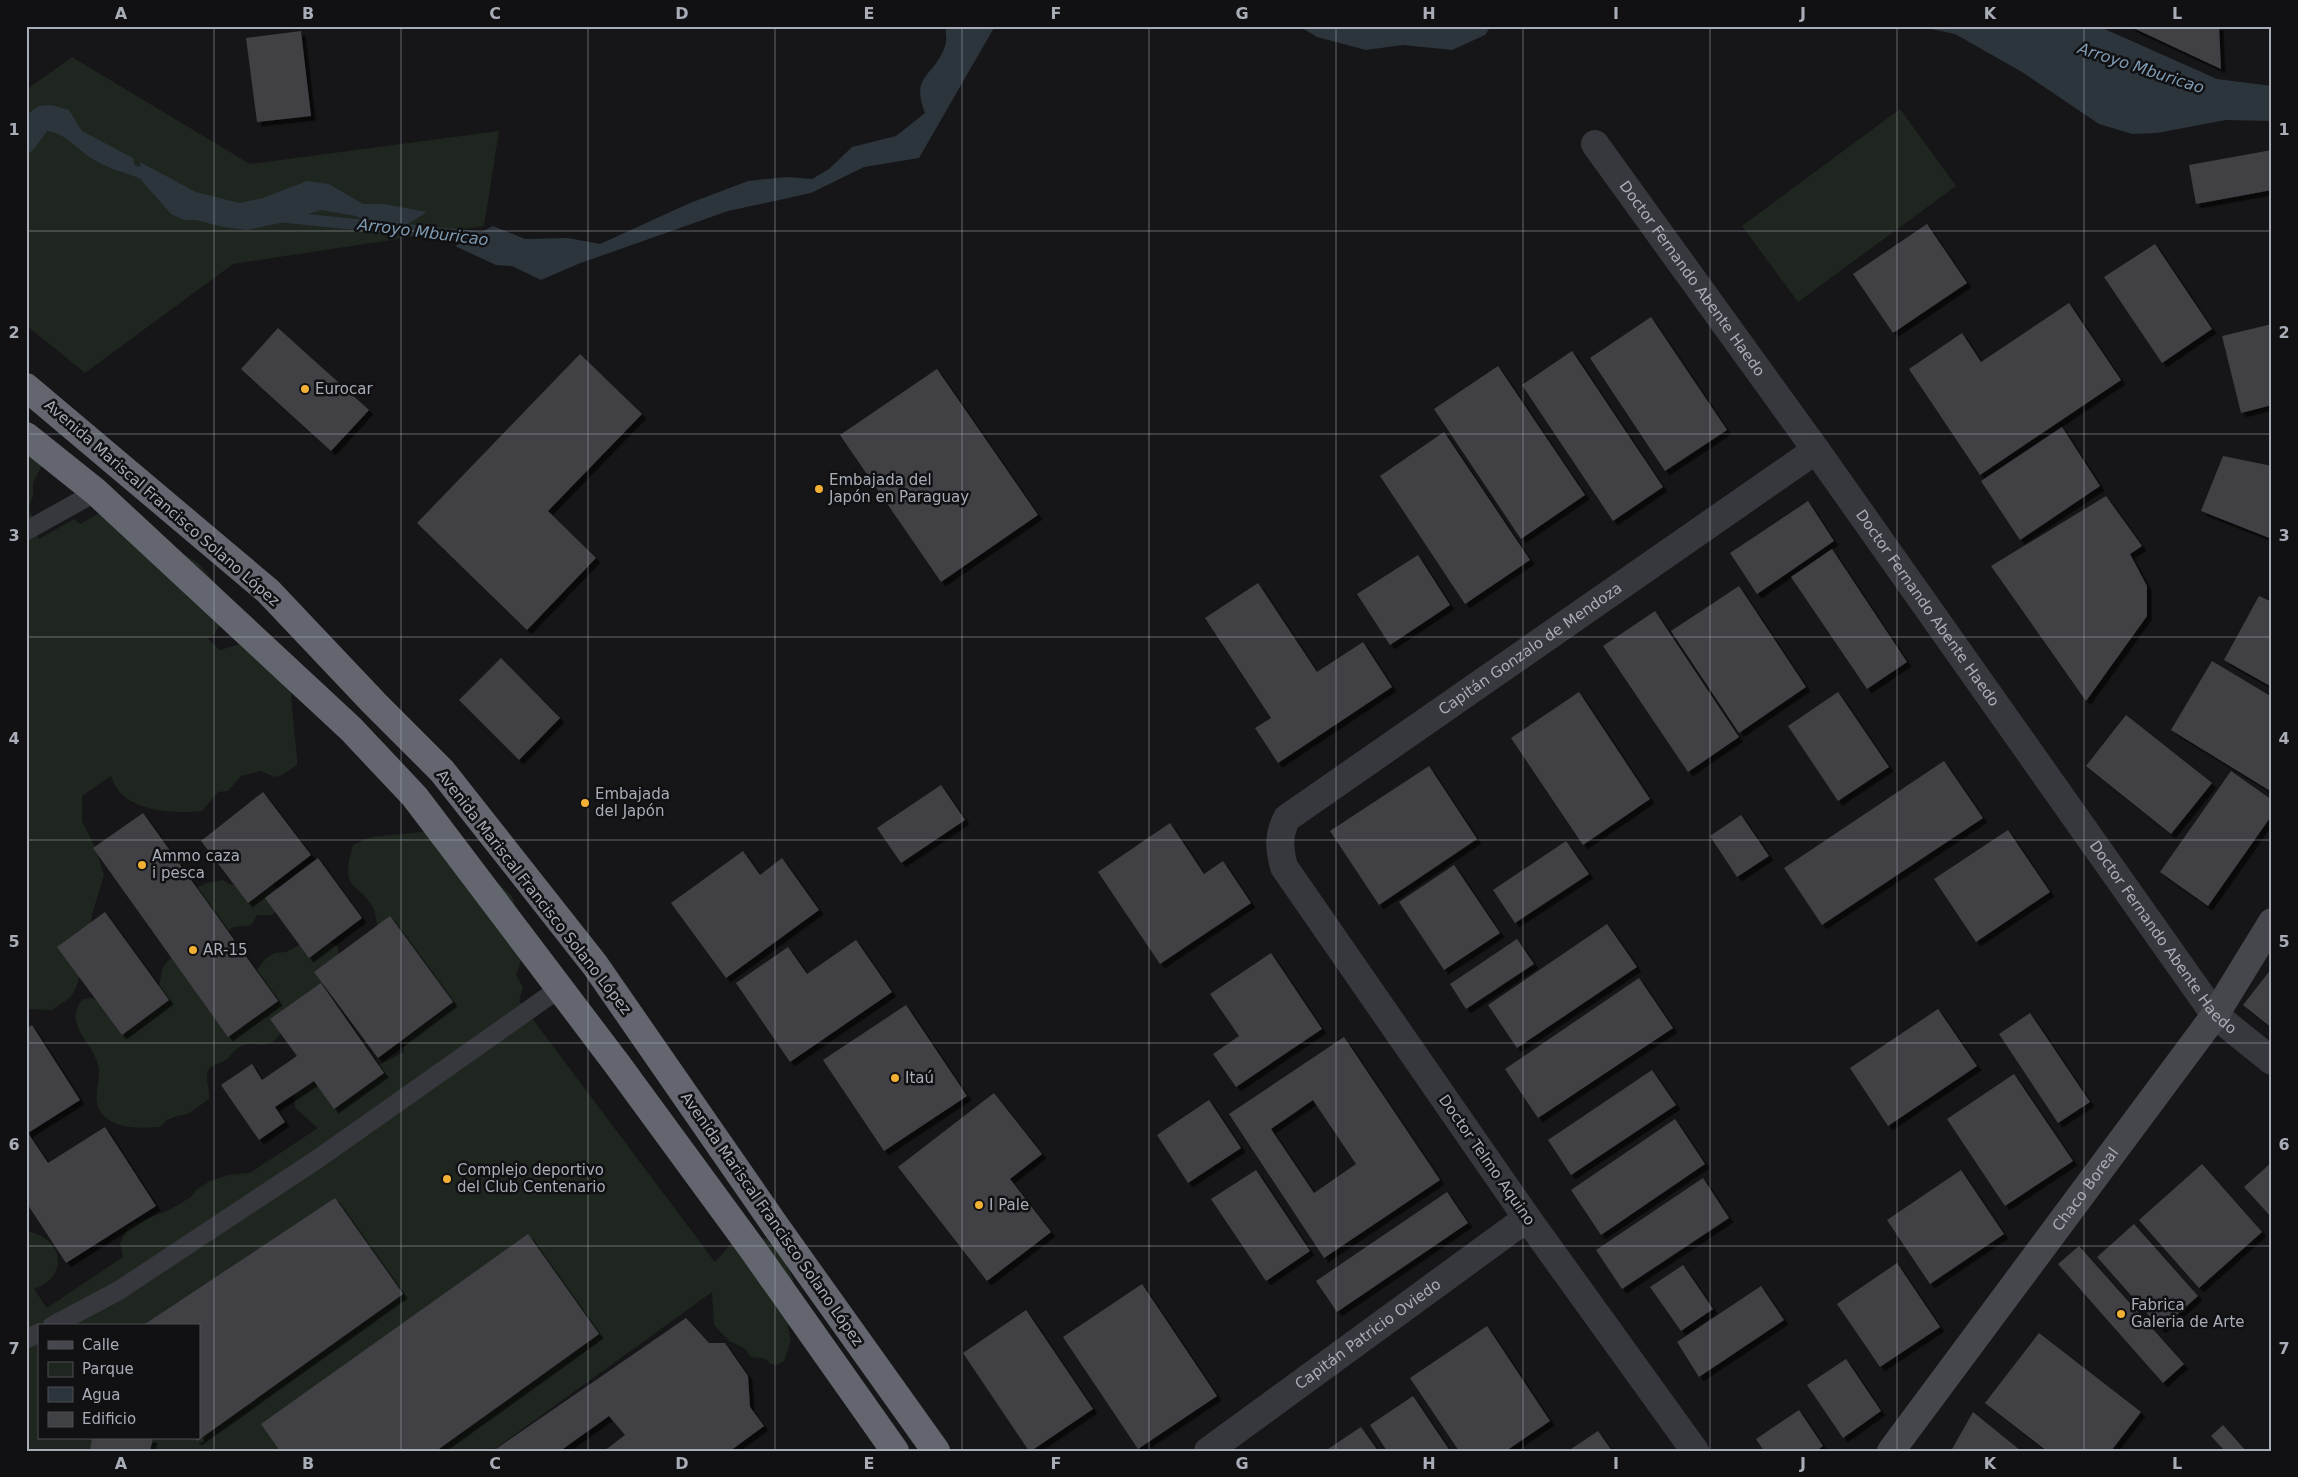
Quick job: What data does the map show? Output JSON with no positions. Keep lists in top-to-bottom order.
{
  "streets": {
    "highway": ["Avenida Mariscal Francisco Solano López"],
    "main road": ["Chaco Boreal"],
    "street": [
      "Doctor Fernando Abente Haedo",
      "Capitán Gonzalo de Mendoza",
      "Doctor Telmo Aquino",
      "Capitán Patricio Oviedo"
    ]
  },
  "crossings": [
    ["Doctor Fernando Abente Haedo", "Capitán Gonzalo de Mendoza"],
    ["Doctor Fernando Abente Haedo", "Chaco Boreal"],
    ["Capitán Gonzalo de Mendoza", "Doctor Telmo Aquino"],
    ["Doctor Telmo Aquino", "Capitán Patricio Oviedo"]
  ],
  "water": ["Arroyo Mburicao"],
  "places": [
    "Eurocar",
    "Embajada del Japón en Paraguay",
    "Embajada del Japón",
    "Ammo caza i pesca",
    "AR-15",
    "Itaú",
    "Complejo deportivo del Club Centenario",
    "I Pale",
    "Fabrica Galeria de Arte"
  ],
  "legend": [
    "Calle",
    "Parque",
    "Agua",
    "Edificio"
  ],
  "grid": {
    "columns": [
      "A",
      "B",
      "C",
      "D",
      "E",
      "F",
      "G",
      "H",
      "I",
      "J",
      "K",
      "L"
    ],
    "rows": [
      "1",
      "2",
      "3",
      "4",
      "5",
      "6",
      "7"
    ]
  }
}
